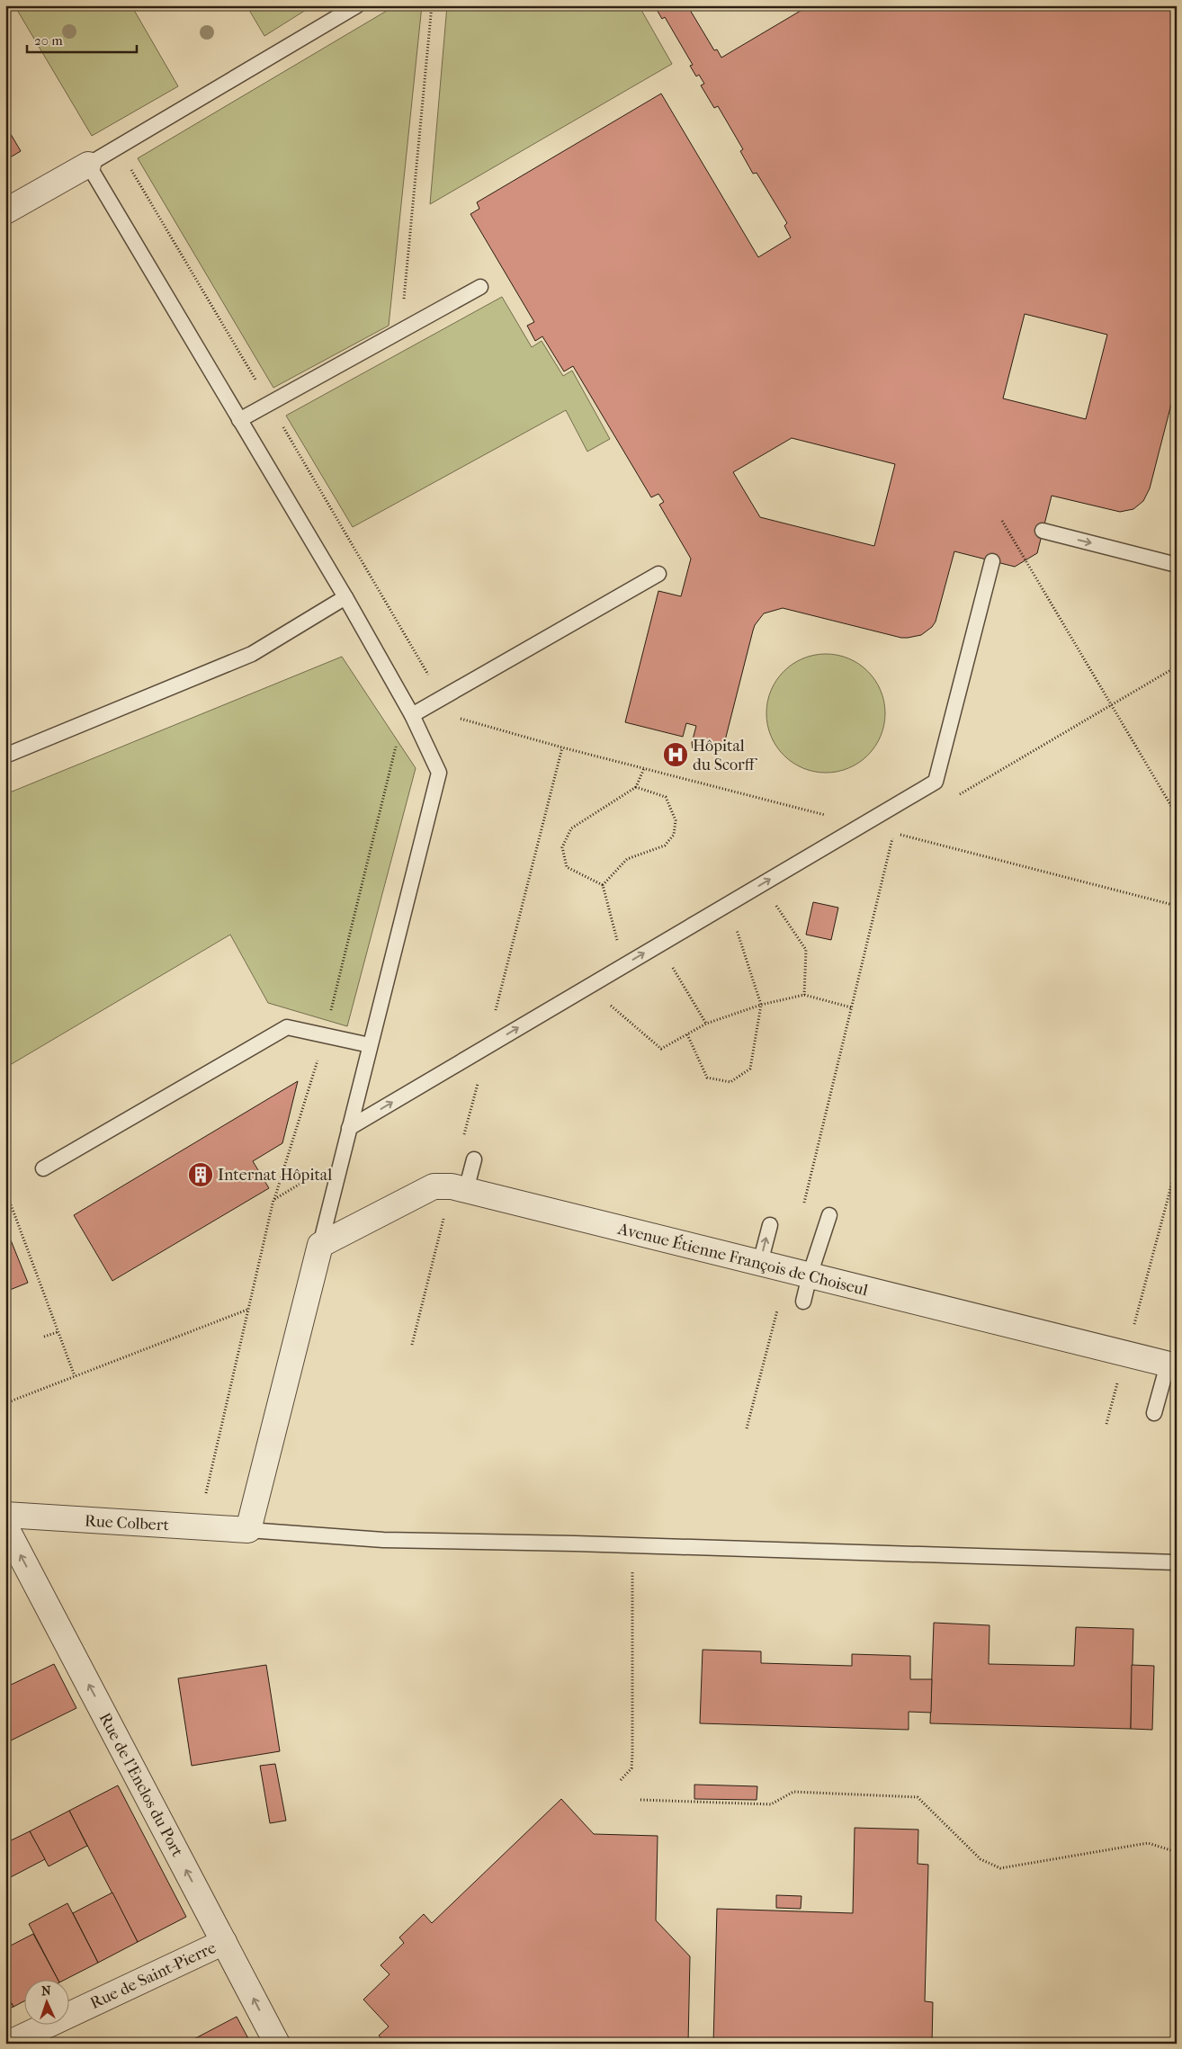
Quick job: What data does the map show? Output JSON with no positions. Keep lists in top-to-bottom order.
{
  "streets": {
    "street": [
      "Avenue Étienne François de Choiseul",
      "Rue Colbert",
      "Rue de l'Enclos du Port",
      "Rue de Saint-Pierre"
    ]
  },
  "crossings": [
    ["Rue de l'Enclos du Port", "Rue de Saint-Pierre"]
  ],
  "one_way": ["Rue de l'Enclos du Port"],
  "places": {
    "hospital": ["Hôpital du Scorff"],
    "building": ["Internat Hôpital"]
  },
  "scale_bar": "20 m",
  "north": "top"
}
